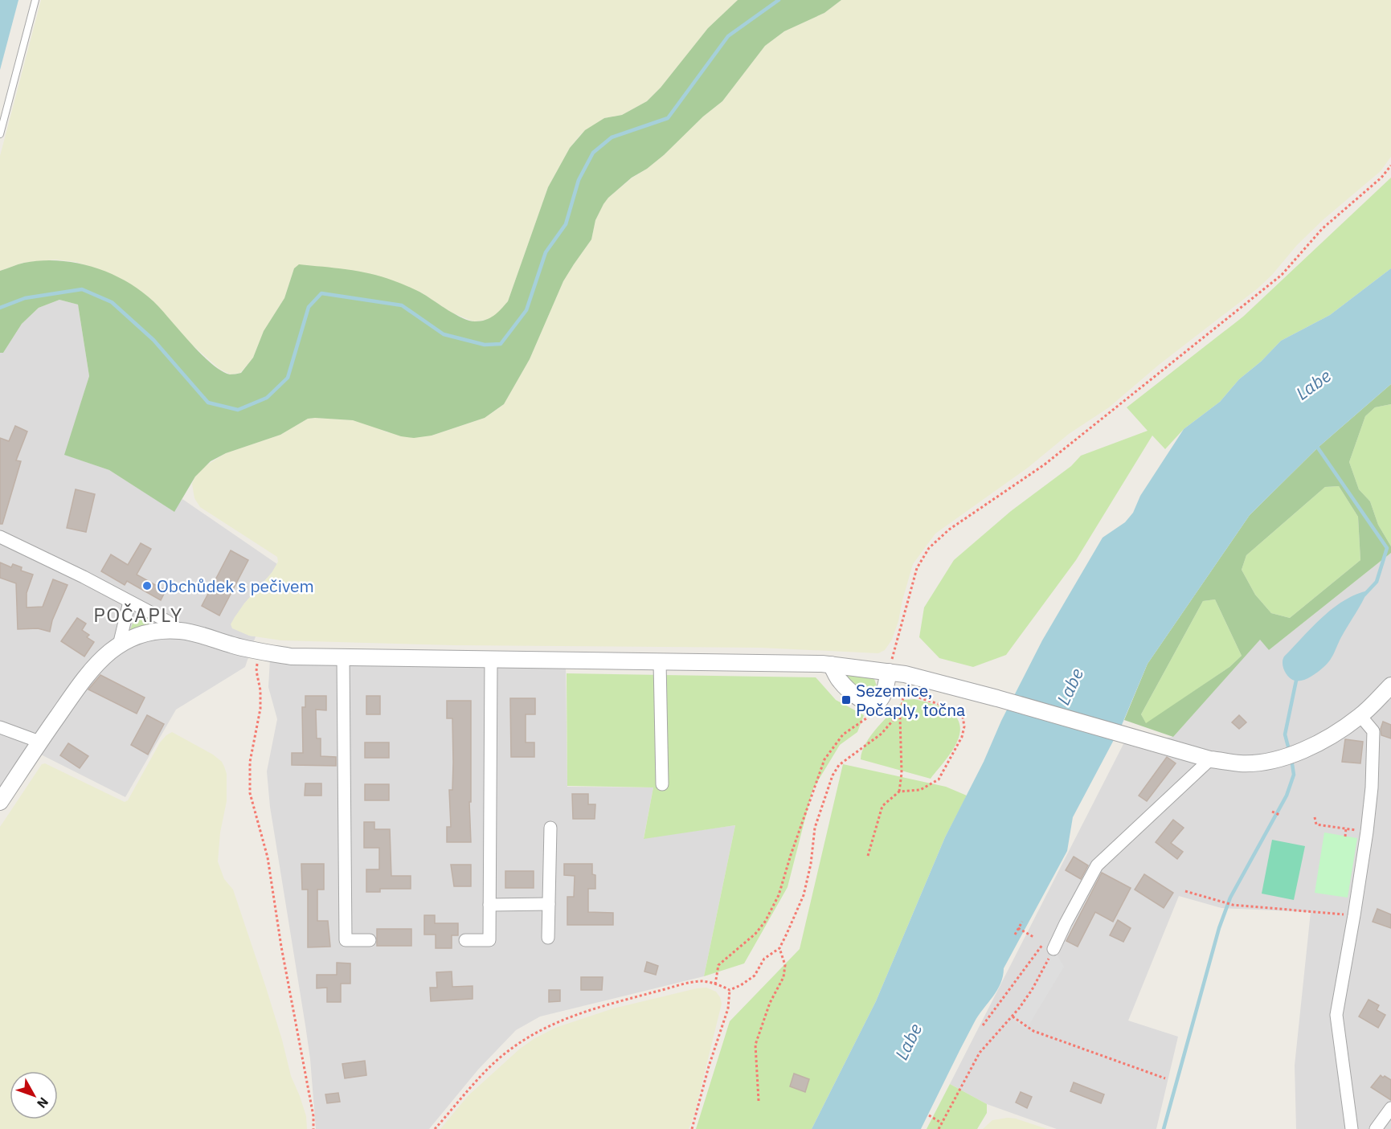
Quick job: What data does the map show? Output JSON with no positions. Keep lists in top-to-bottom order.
{
  "districts": ["POČAPLY"],
  "water": ["Labe"],
  "places": {
    "other": ["Obchůdek s pečivem"],
    "transit": ["Sezemice, Počaply, točna"]
  },
  "north": "bottom right"
}
